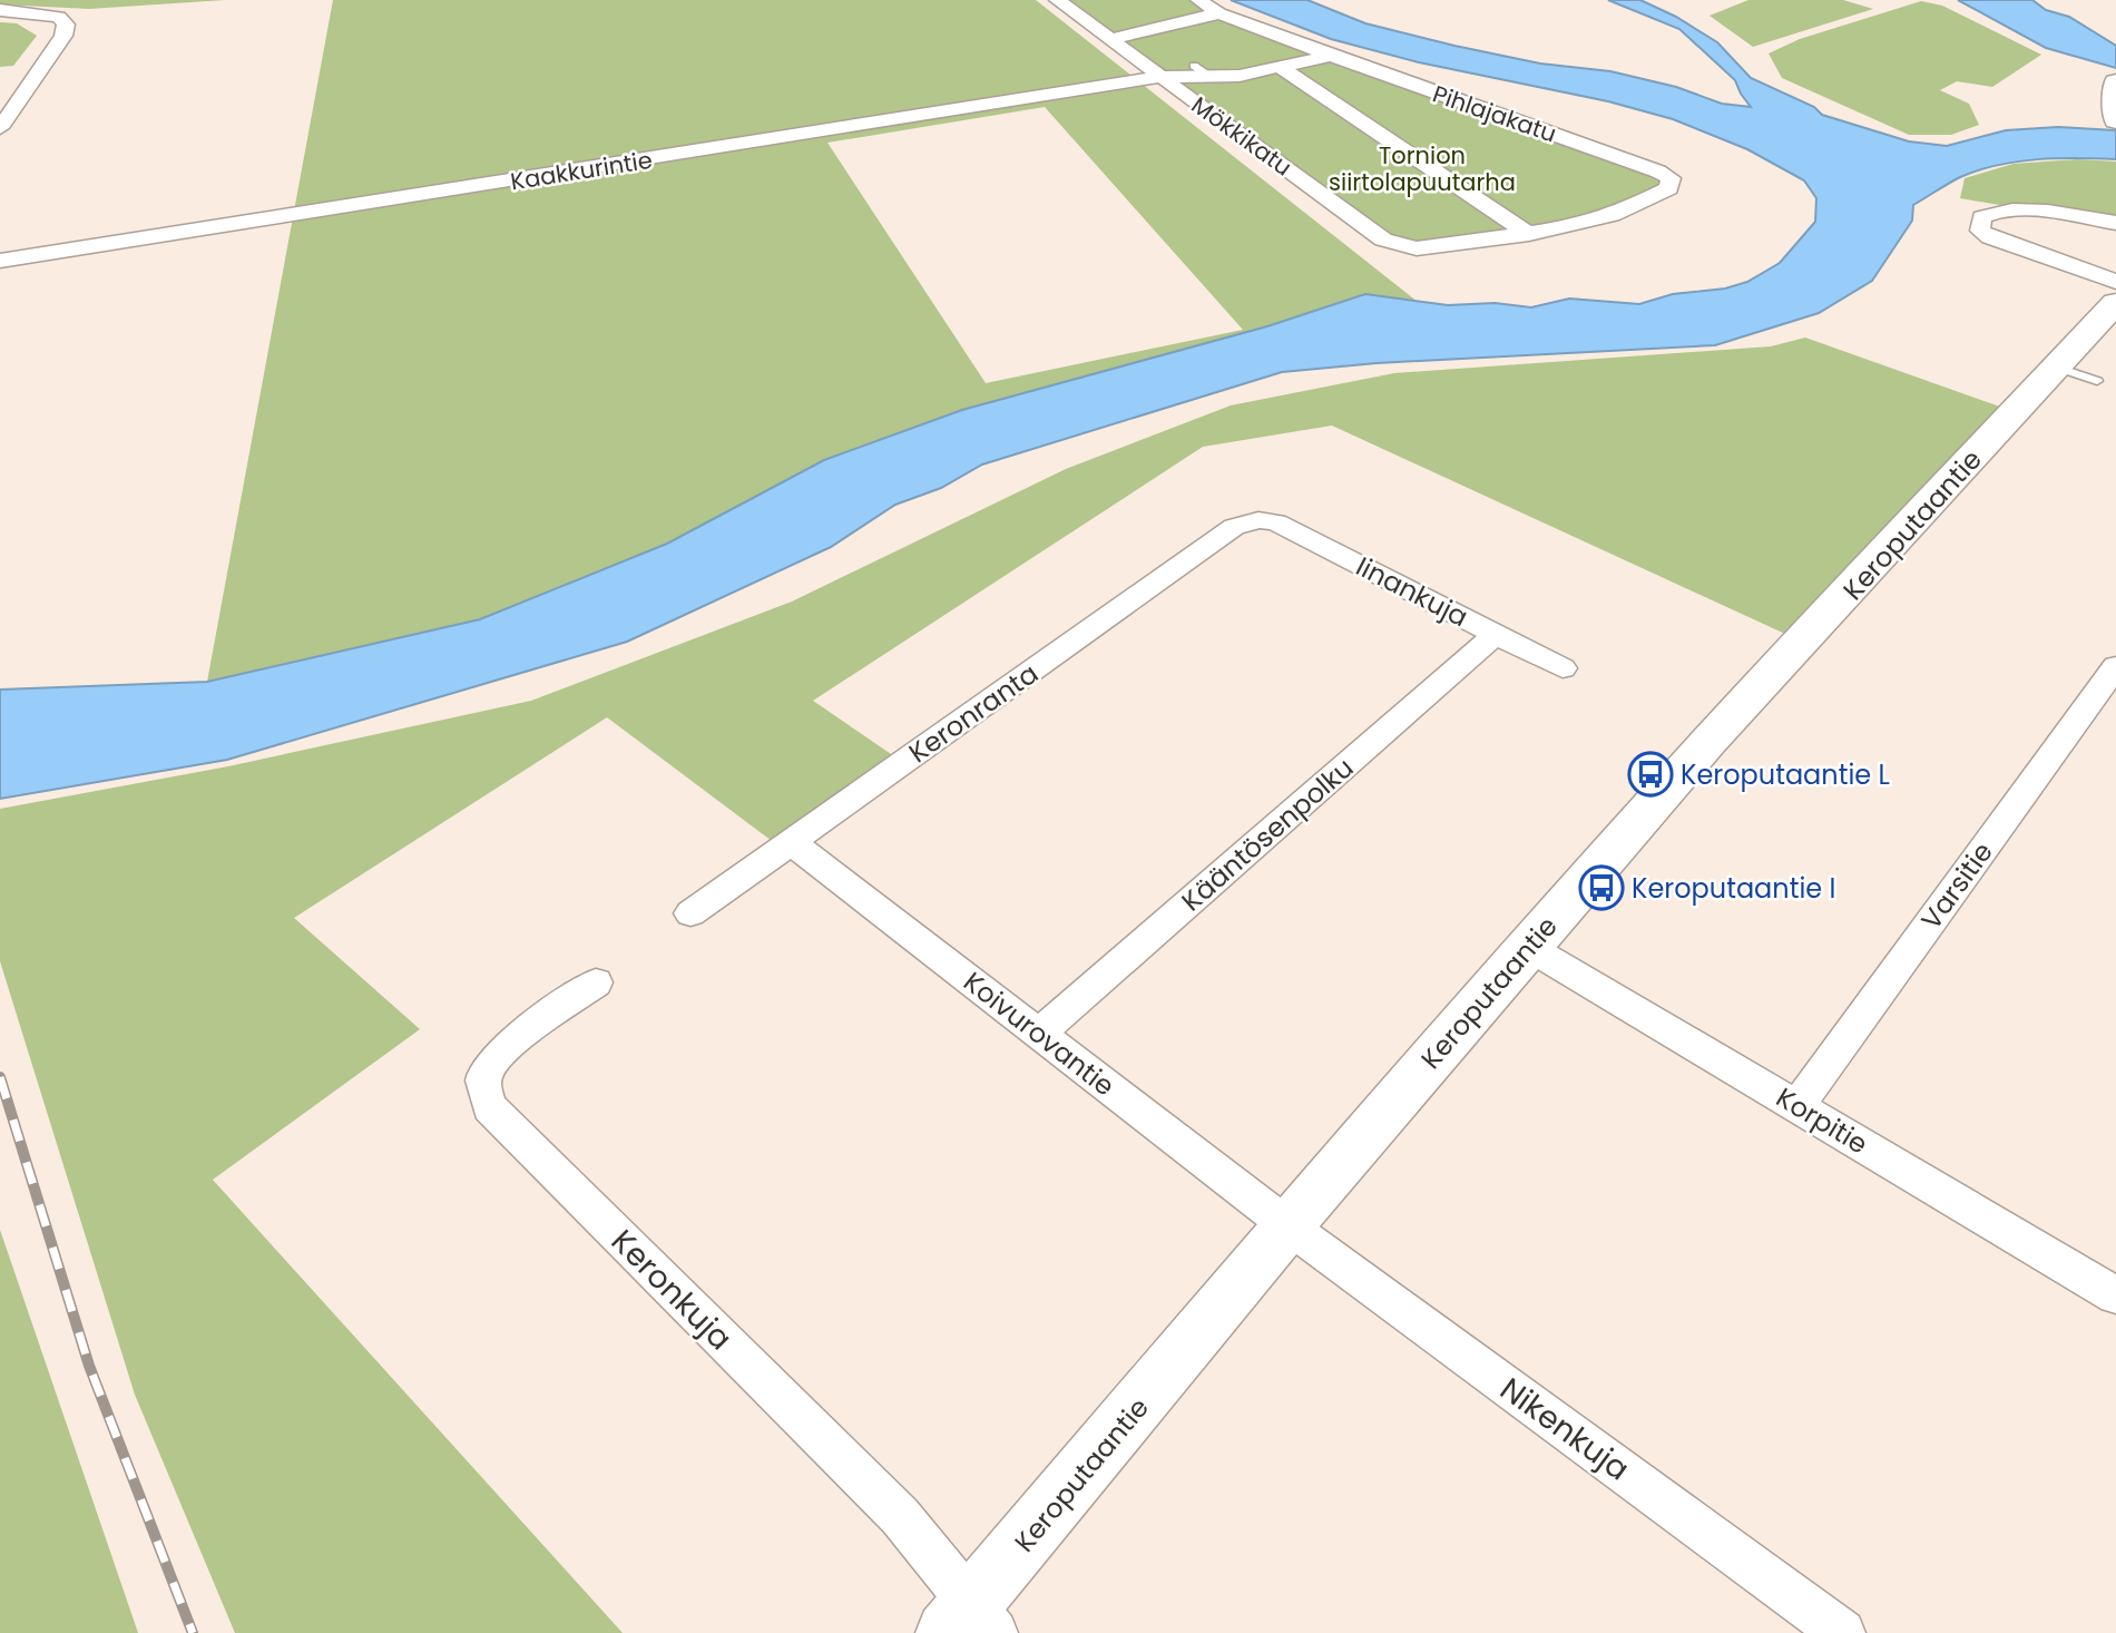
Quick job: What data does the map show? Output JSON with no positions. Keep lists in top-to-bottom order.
{
  "streets": {
    "street": [
      "Pihlajakatu",
      "Mökkikatu",
      "Kaakkurintie",
      "Keroputaantie",
      "Iinankuja",
      "Keronranta",
      "Kääntösenpolku",
      "Varsitie",
      "Koivurovantie",
      "Korpitie",
      "Keronkuja",
      "Nikenkuja"
    ]
  },
  "crossings": [
    ["Pihlajakatu", "Mökkikatu"],
    ["Mökkikatu", "Kaakkurintie"],
    ["Keroputaantie", "Koivurovantie"],
    ["Keroputaantie", "Korpitie"],
    ["Keroputaantie", "Keronkuja"],
    ["Keroputaantie", "Nikenkuja"],
    ["Iinankuja", "Keronranta"],
    ["Iinankuja", "Kääntösenpolku"],
    ["Keronranta", "Koivurovantie"],
    ["Kääntösenpolku", "Koivurovantie"],
    ["Varsitie", "Korpitie"],
    ["Koivurovantie", "Nikenkuja"]
  ],
  "parks": ["Tornion siirtolapuutarha"],
  "places": {
    "bus stop": ["Keroputaantie L", "Keroputaantie I"]
  }
}
